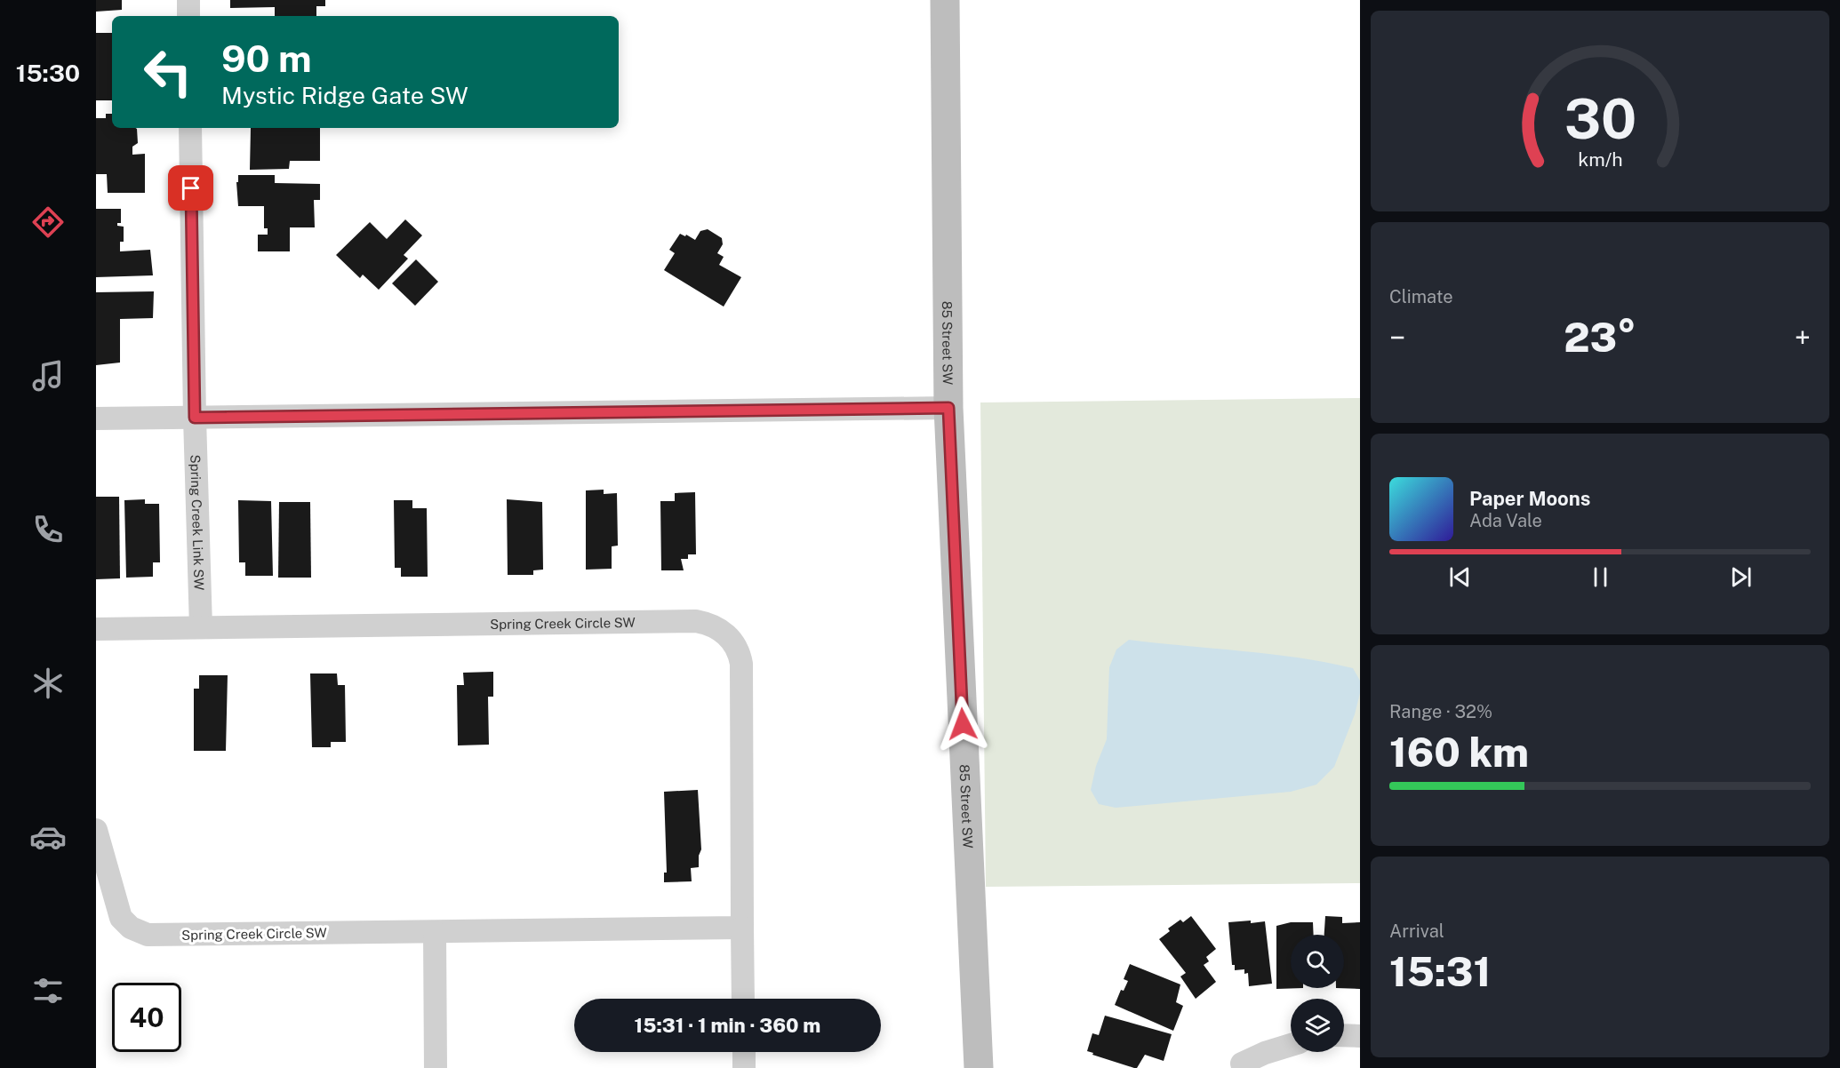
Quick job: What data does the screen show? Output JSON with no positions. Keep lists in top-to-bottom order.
{
  "streets": {
    "street": ["85 Street SW", "Spring Creek Link SW", "Spring Creek Circle SW"]
  },
  "crossings": [
    ["Spring Creek Link SW", "Spring Creek Circle SW"]
  ],
  "page": {
    "tabs": "15:30",
    "turn": ["90 m", "Mystic Ridge Gate SW"],
    "tile": [
      "Climate",
      ["Range · 32%", "160 km"],
      ["Arrival", "15:31"]
    ],
    "heat": ["−", "23°", "+"],
    "song": ["Paper Moons", "Ada Vale"],
    "limit": "40",
    "trip": "15:31 · 1 min · 360 m",
    "gauge": ["30", "km/h"]
  }
}
